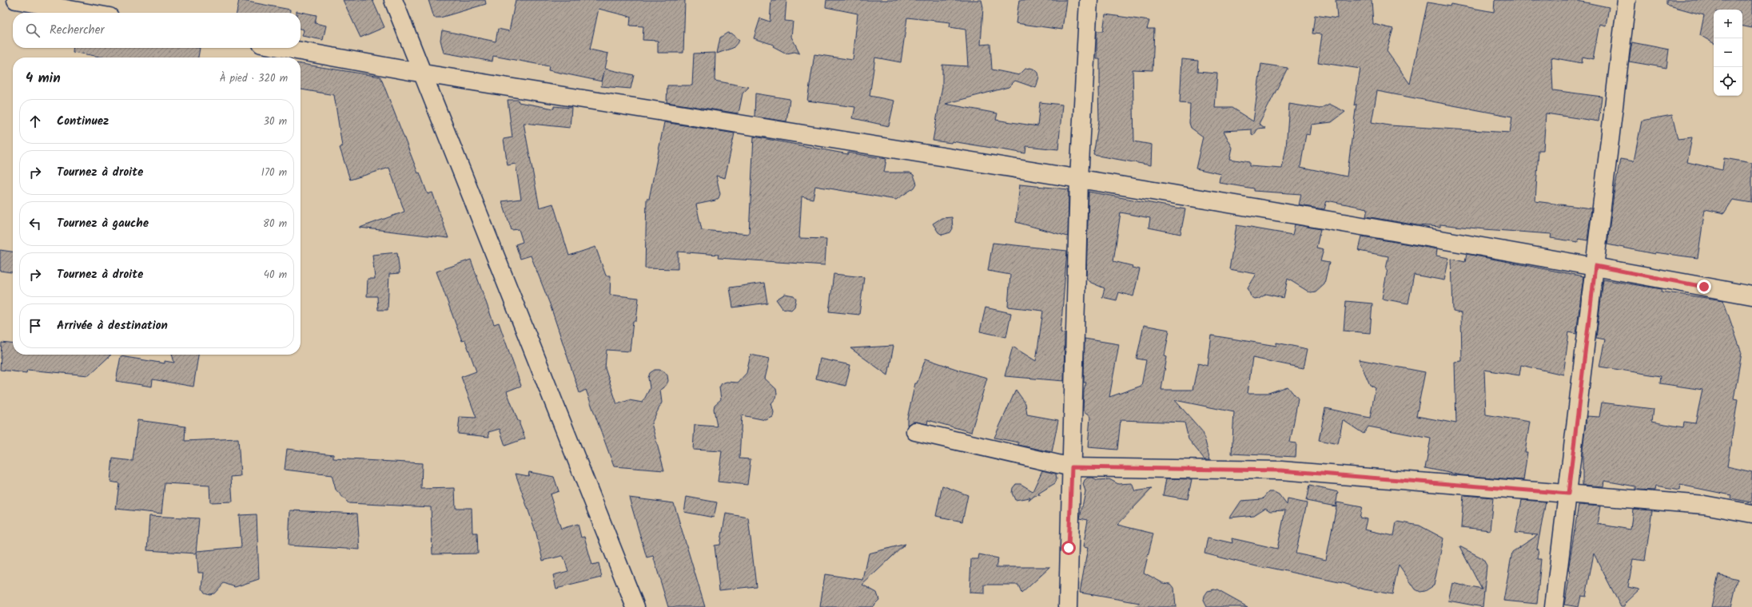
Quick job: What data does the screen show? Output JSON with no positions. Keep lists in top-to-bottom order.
{
  "page": {
    "map_buttons": ["+", "−"],
    "search": "Rechercher",
    "heading": ["4 min", "À pied · 320 m"],
    "list": [
      ["Continuez", "30 m"],
      ["Tournez à droite", "170 m"],
      ["Tournez à gauche", "80 m"],
      ["Tournez à droite", "40 m"],
      "Arrivée à destination"
    ]
  }
}
